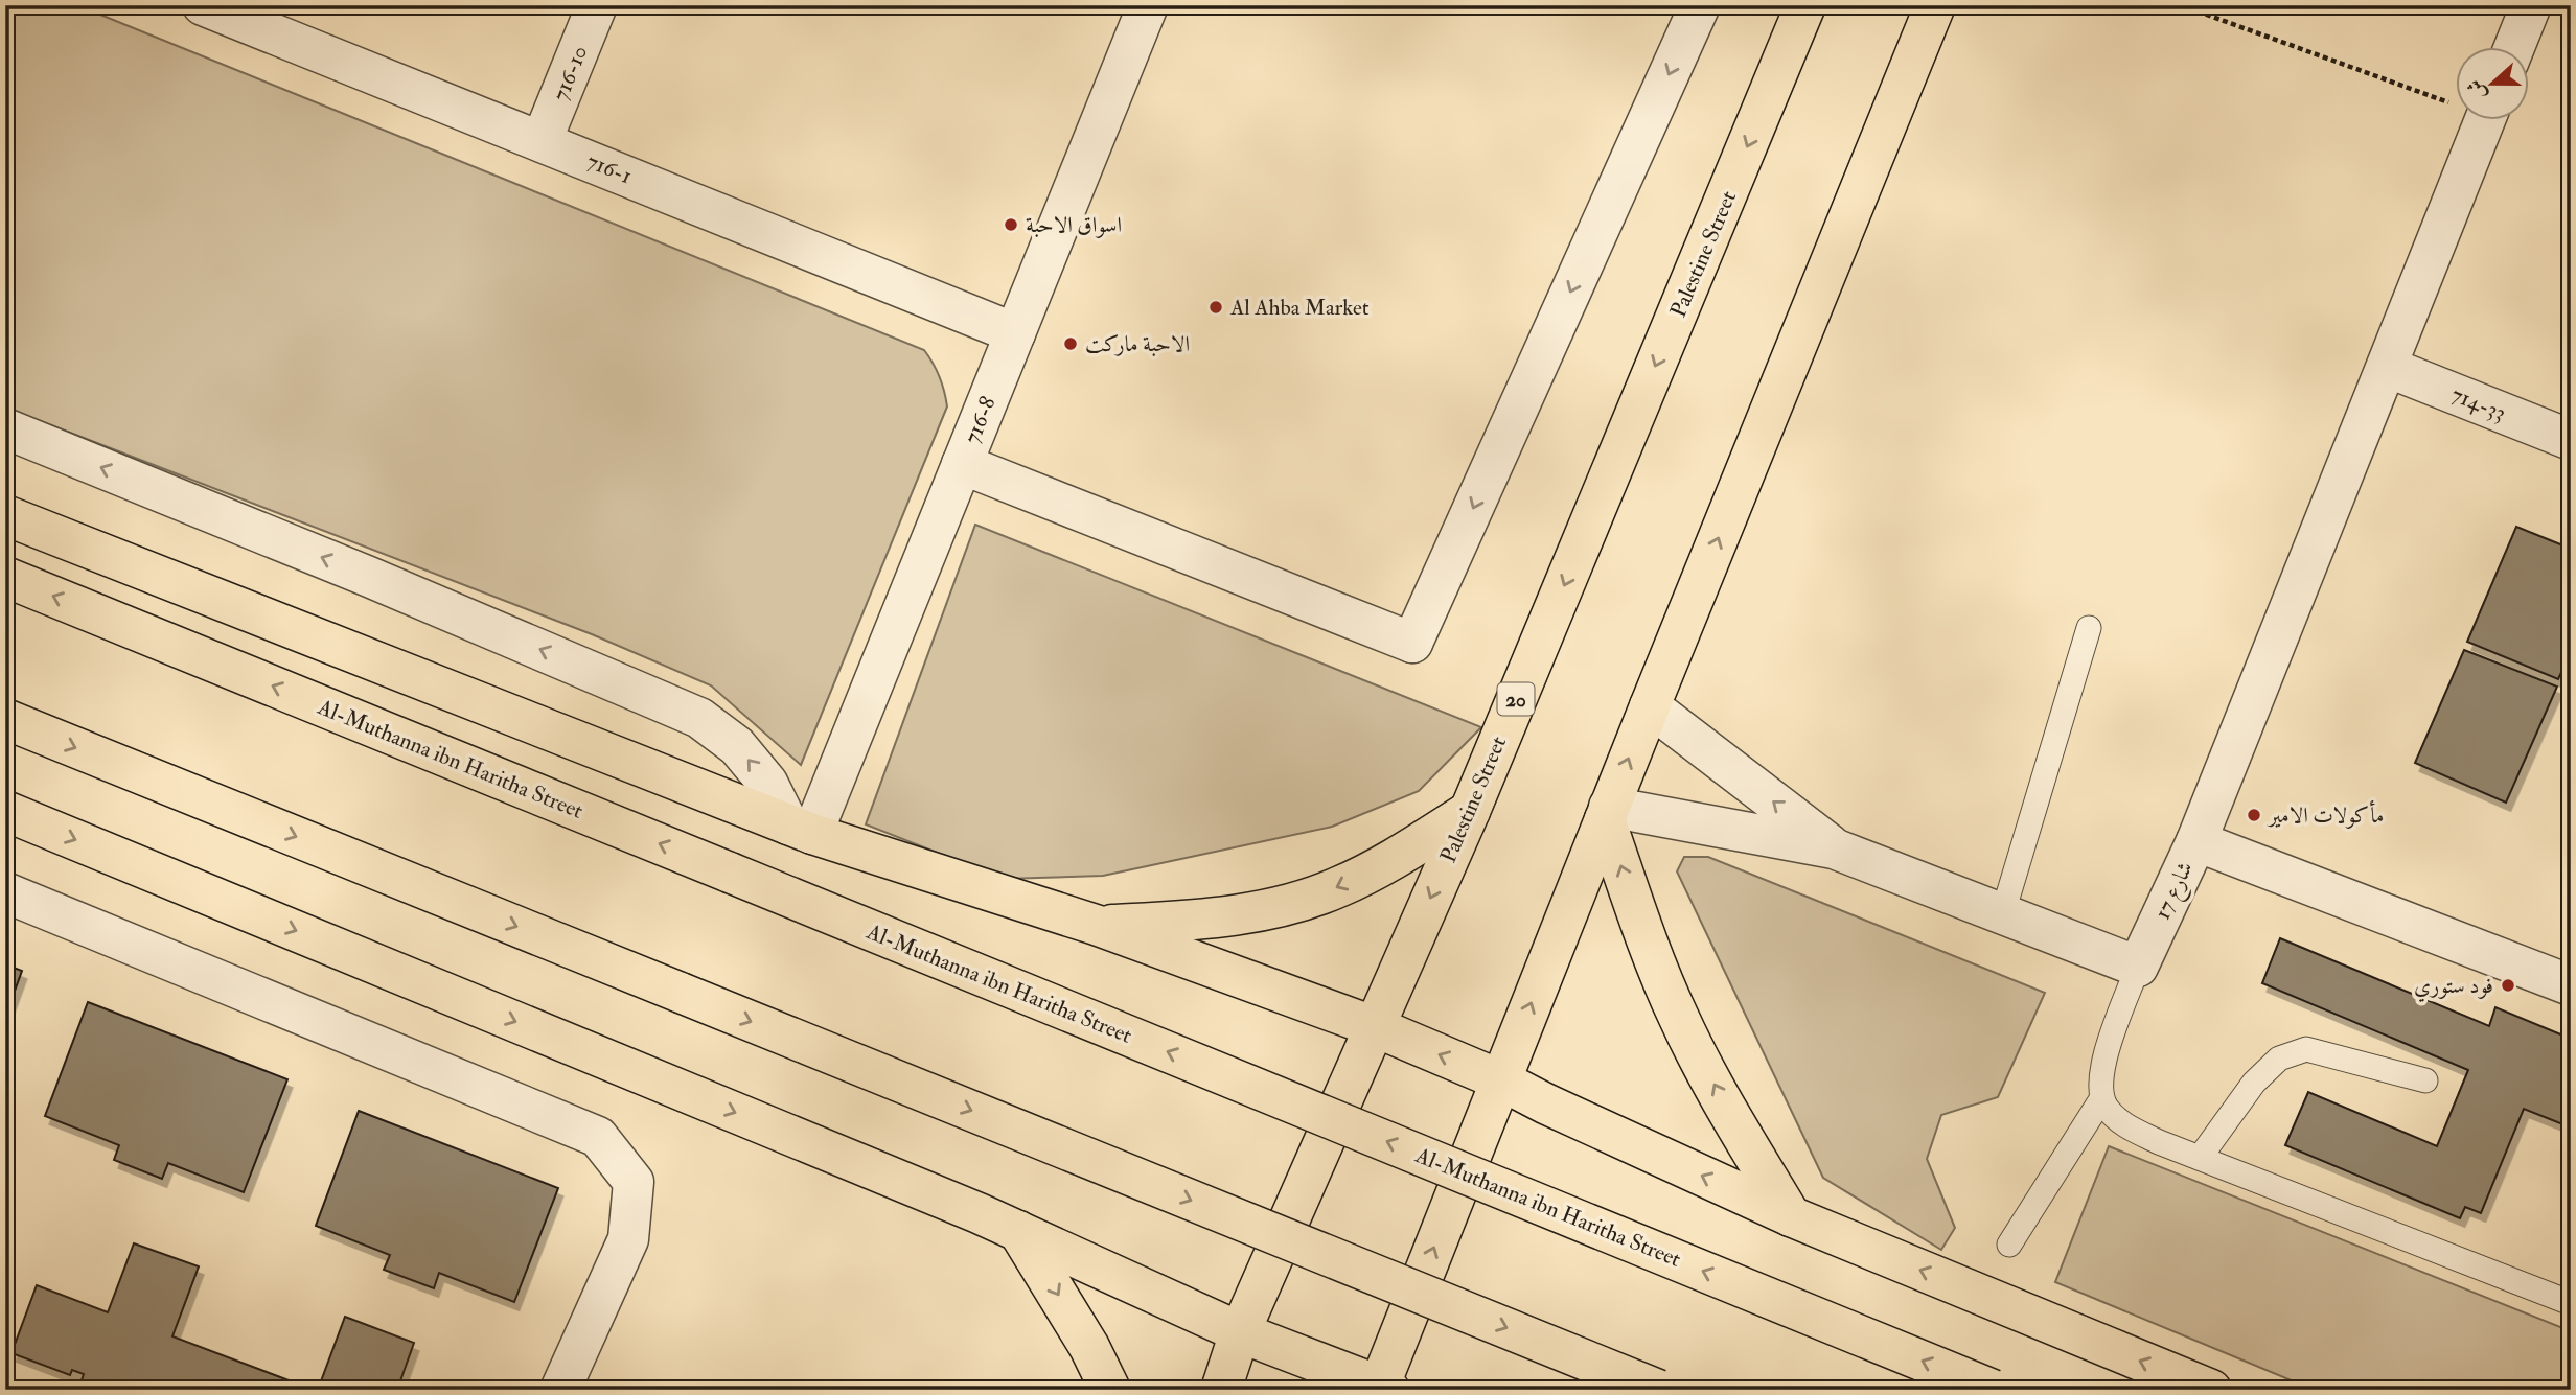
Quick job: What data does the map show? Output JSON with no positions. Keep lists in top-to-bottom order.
{
  "streets": {
    "main road": ["Palestine Street", "20", "Al-Muthanna ibn Haritha Street"],
    "street": [
      "716-10",
      "716-1",
      "714-33",
      "716-8",
      "شارع 17"
    ]
  },
  "crossings": [
    ["716-10", "716-1"],
    ["716-1", "716-8"]
  ],
  "places": [
    "اسواق الاحبة",
    "Al Ahba Market",
    "الاحبة ماركت",
    "مأكولات الامير",
    "فود ستوري"
  ],
  "north": "left"
}
